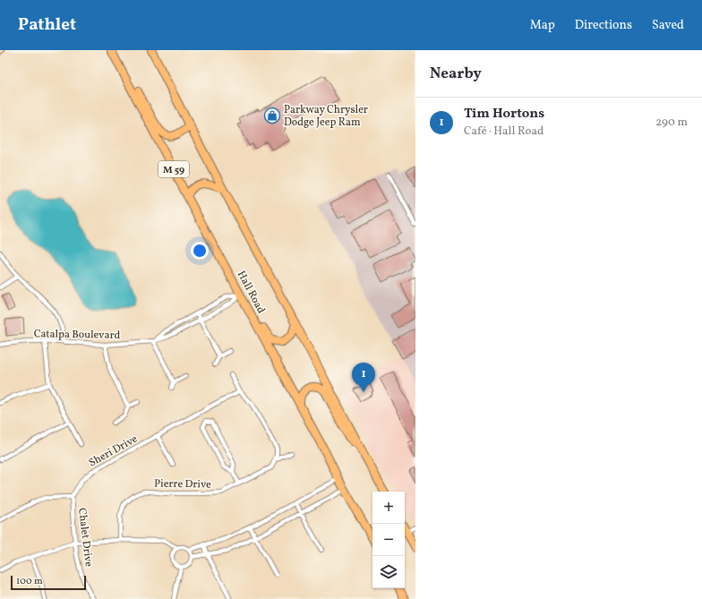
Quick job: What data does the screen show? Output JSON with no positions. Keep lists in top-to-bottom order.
{
  "streets": {
    "highway": ["M 59", "Hall Road"],
    "street": [
      "Catalpa Boulevard",
      "Sheri Drive",
      "Pierre Drive",
      "Chalet Drive"
    ]
  },
  "crossings": [
    ["Hall Road", "Catalpa Boulevard"],
    ["Sheri Drive", "Chalet Drive"]
  ],
  "places": {
    "shop": ["Parkway Chrysler Dodge Jeep Ram"]
  },
  "scale_bar": "100 m",
  "page": {
    "header": "Pathlet",
    "nav": ["Map", "Directions", "Saved"],
    "heading": "Nearby",
    "list": [
      {
        "mark": "1",
        "name": "Tim Hortons",
        "note": "Café · Hall Road",
        "value": "290 m"
      }
    ],
    "pins": "1",
    "map_buttons": ["+", "−"],
    "scale": "100 m"
  }
}
